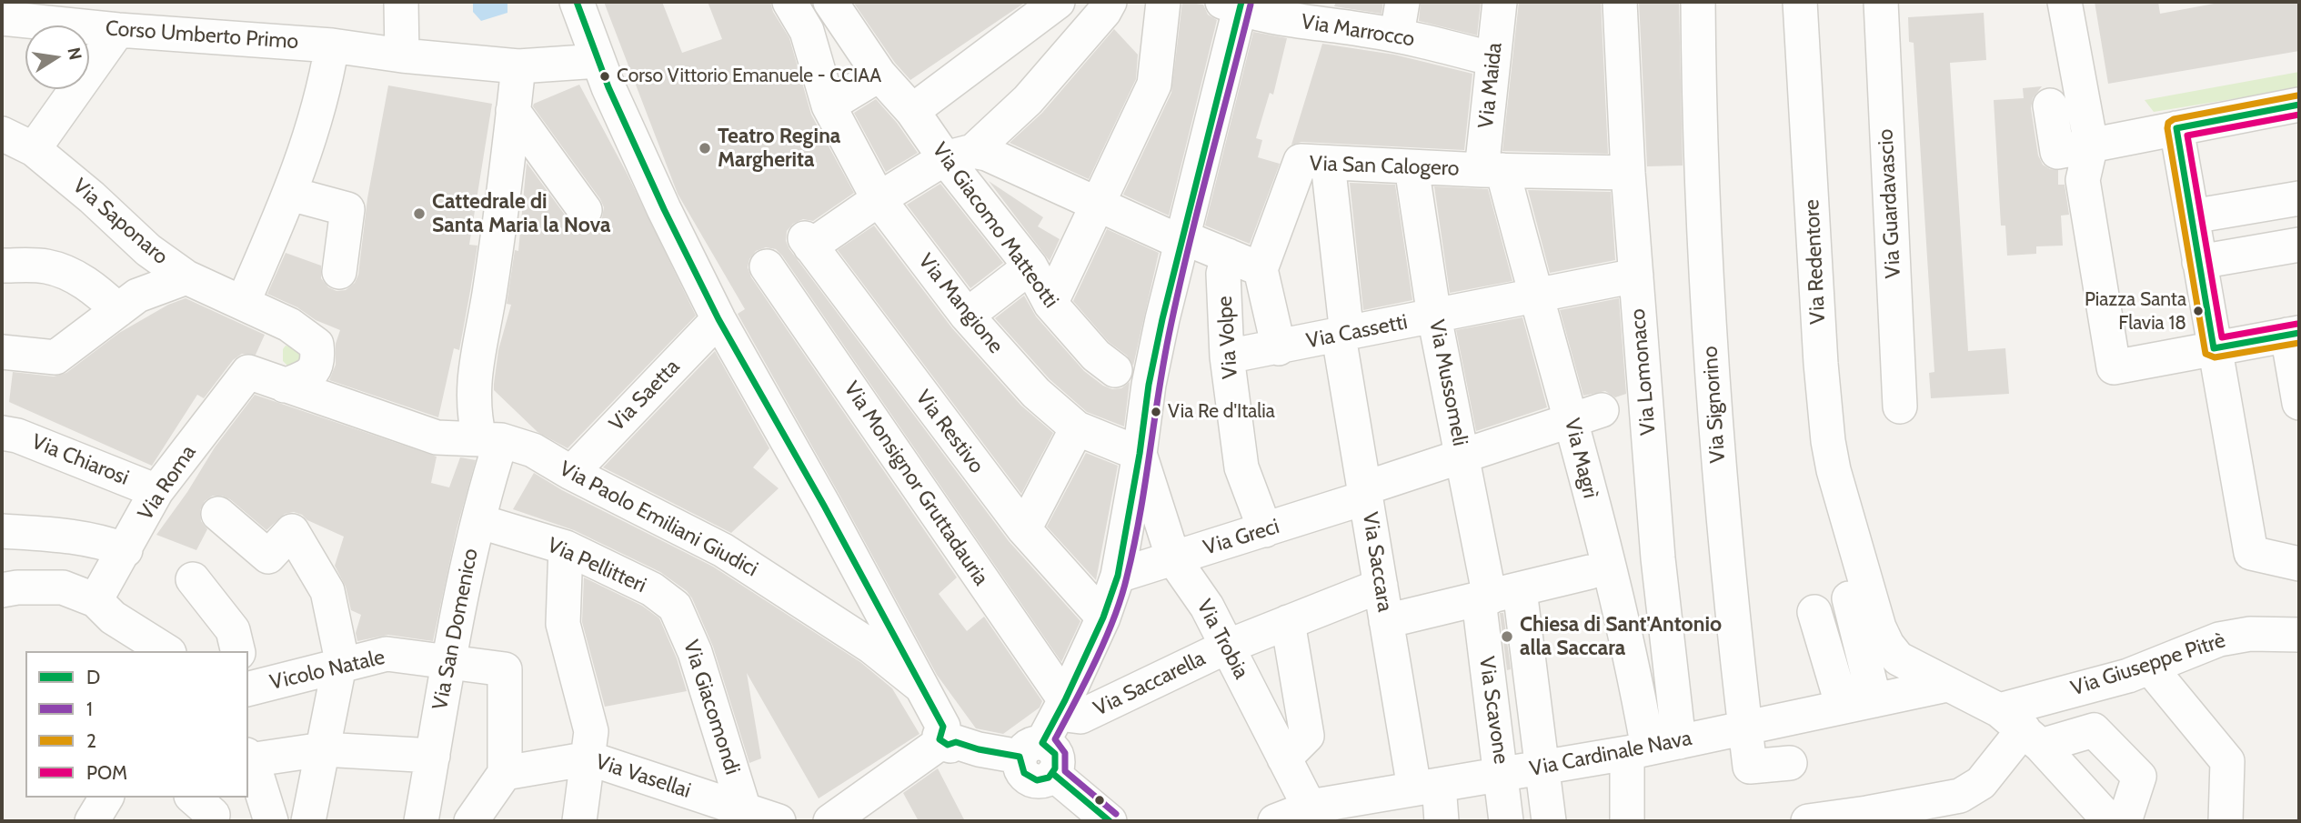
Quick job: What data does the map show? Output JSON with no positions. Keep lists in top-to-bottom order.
{
  "streets": {
    "street": [
      "Via Marrocco",
      "Corso Umberto Primo",
      "Via Maida",
      "Via San Calogero",
      "Via Guardavascio",
      "Via Saponaro",
      "Via Giacomo Matteotti",
      "Via Redentore",
      "Via Mangione",
      "Via Cassetti",
      "Via Volpe",
      "Via Lomonaco",
      "Via Mussomeli",
      "Via Saetta",
      "Via Signorino",
      "Via Restivo",
      "Via Magrì",
      "Via Chiarosi",
      "Via Roma",
      "Via Monsignor Gruttadauria",
      "Via Paolo Emiliani Giudici",
      "Via Greci",
      "Via Saccara",
      "Via Pellitteri",
      "Via San Domenico",
      "Via Trobia",
      "Via Giuseppe Pitrè",
      "Vicolo Natale",
      "Via Saccarella",
      "Via Giacomondi",
      "Via Scavone",
      "Via Cardinale Nava",
      "Via Vasellai"
    ]
  },
  "crossings": [
    ["Via Marrocco", "Via Maida"],
    ["Via Maida", "Via San Calogero"],
    ["Via Maida", "Via Magrì"],
    ["Via San Calogero", "Via Lomonaco"],
    ["Via San Calogero", "Via Mussomeli"],
    ["Via San Calogero", "Via Magrì"],
    ["Via San Calogero", "Via Saccara"],
    ["Via Saponaro", "Via Paolo Emiliani Giudici"],
    ["Via Redentore", "Via Giuseppe Pitrè"],
    ["Via Redentore", "Via Cardinale Nava"],
    ["Via Mangione", "Via Restivo"],
    ["Via Mangione", "Via Trobia"],
    ["Via Cassetti", "Via Volpe"],
    ["Via Cassetti", "Via Lomonaco"],
    ["Via Cassetti", "Via Mussomeli"],
    ["Via Cassetti", "Via Magrì"],
    ["Via Cassetti", "Via Saccara"],
    ["Via Volpe", "Via Greci"],
    ["Via Lomonaco", "Via Magrì"],
    ["Via Lomonaco", "Via Cardinale Nava"],
    ["Via Mussomeli", "Via Greci"],
    ["Via Mussomeli", "Via Scavone"],
    ["Via Saetta", "Via Paolo Emiliani Giudici"],
    ["Via Signorino", "Via Cardinale Nava"],
    ["Via Magrì", "Via Greci"],
    ["Via Magrì", "Via Cardinale Nava"],
    ["Via Chiarosi", "Via Roma"],
    ["Via Roma", "Via Paolo Emiliani Giudici"],
    ["Via Monsignor Gruttadauria", "Via Saccarella"],
    ["Via Paolo Emiliani Giudici", "Via San Domenico"],
    ["Via Greci", "Via Saccara"],
    ["Via Greci", "Via Trobia"],
    ["Via Saccara", "Via Saccarella"],
    ["Via Saccara", "Via Cardinale Nava"],
    ["Via Pellitteri", "Via San Domenico"],
    ["Via Pellitteri", "Via Giacomondi"],
    ["Via San Domenico", "Vicolo Natale"],
    ["Via Trobia", "Via Saccarella"],
    ["Via Trobia", "Via Cardinale Nava"],
    ["Vicolo Natale", "Via Vasellai"],
    ["Via Giacomondi", "Via Vasellai"],
    ["Via Scavone", "Via Cardinale Nava"]
  ],
  "places": [
    "Corso Vittorio Emanuele - CCIAA",
    "Teatro Regina Margherita",
    "Cattedrale di Santa Maria la Nova",
    "Piazza Santa Flavia 18",
    "Via Re d'Italia",
    "Chiesa di Sant'Antonio alla Saccara"
  ],
  "lines": [
    "transit line D",
    "transit line 1",
    "transit line 2",
    "transit line POM"
  ],
  "legend": [
    "D",
    "1",
    "2",
    "POM"
  ],
  "north": "right"
}
